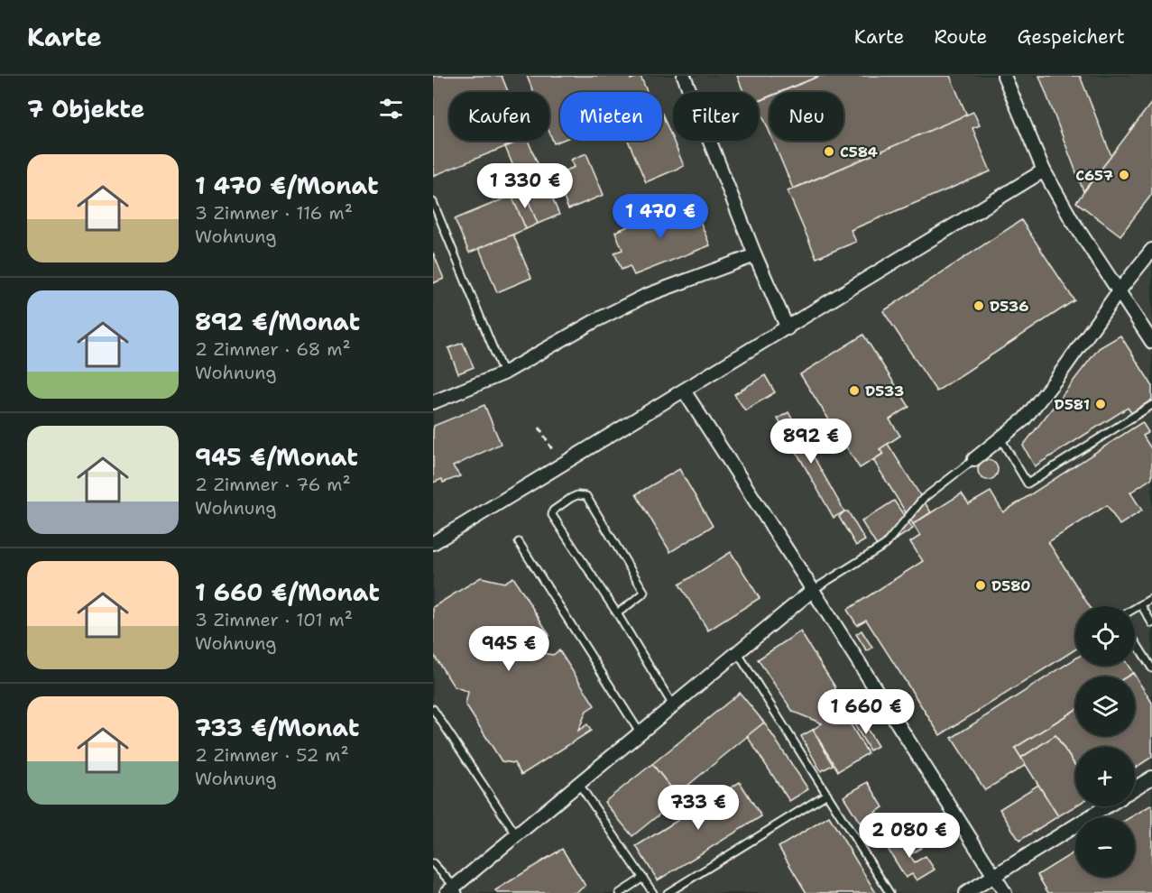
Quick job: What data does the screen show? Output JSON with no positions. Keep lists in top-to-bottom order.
{
  "places": [
    "C584",
    "C657",
    "D536",
    "D533",
    "D581",
    "D580"
  ],
  "page": {
    "header": "Karte",
    "nav": ["Karte", "Route", "Gespeichert"],
    "heading": "7 Objekte",
    "chip": [
      "Kaufen",
      "Mieten",
      "Filter",
      "Neu"
    ],
    "list": [
      {
        "name": "1 470 €/Monat",
        "note": "3 Zimmer · 116 m² · Wohnung"
      },
      {
        "name": "892 €/Monat",
        "note": "2 Zimmer · 68 m² · Wohnung"
      },
      {
        "name": "945 €/Monat",
        "note": "2 Zimmer · 76 m² · Wohnung"
      },
      {
        "name": "1 660 €/Monat",
        "note": "3 Zimmer · 101 m² · Wohnung"
      },
      {
        "name": "733 €/Monat",
        "note": "2 Zimmer · 52 m² · Wohnung"
      }
    ],
    "price": [
      "1 330 €",
      "1 470 €",
      "892 €",
      "945 €",
      "1 660 €",
      "733 €",
      "2 080 €"
    ],
    "map_buttons": ["+", "−"]
  }
}
